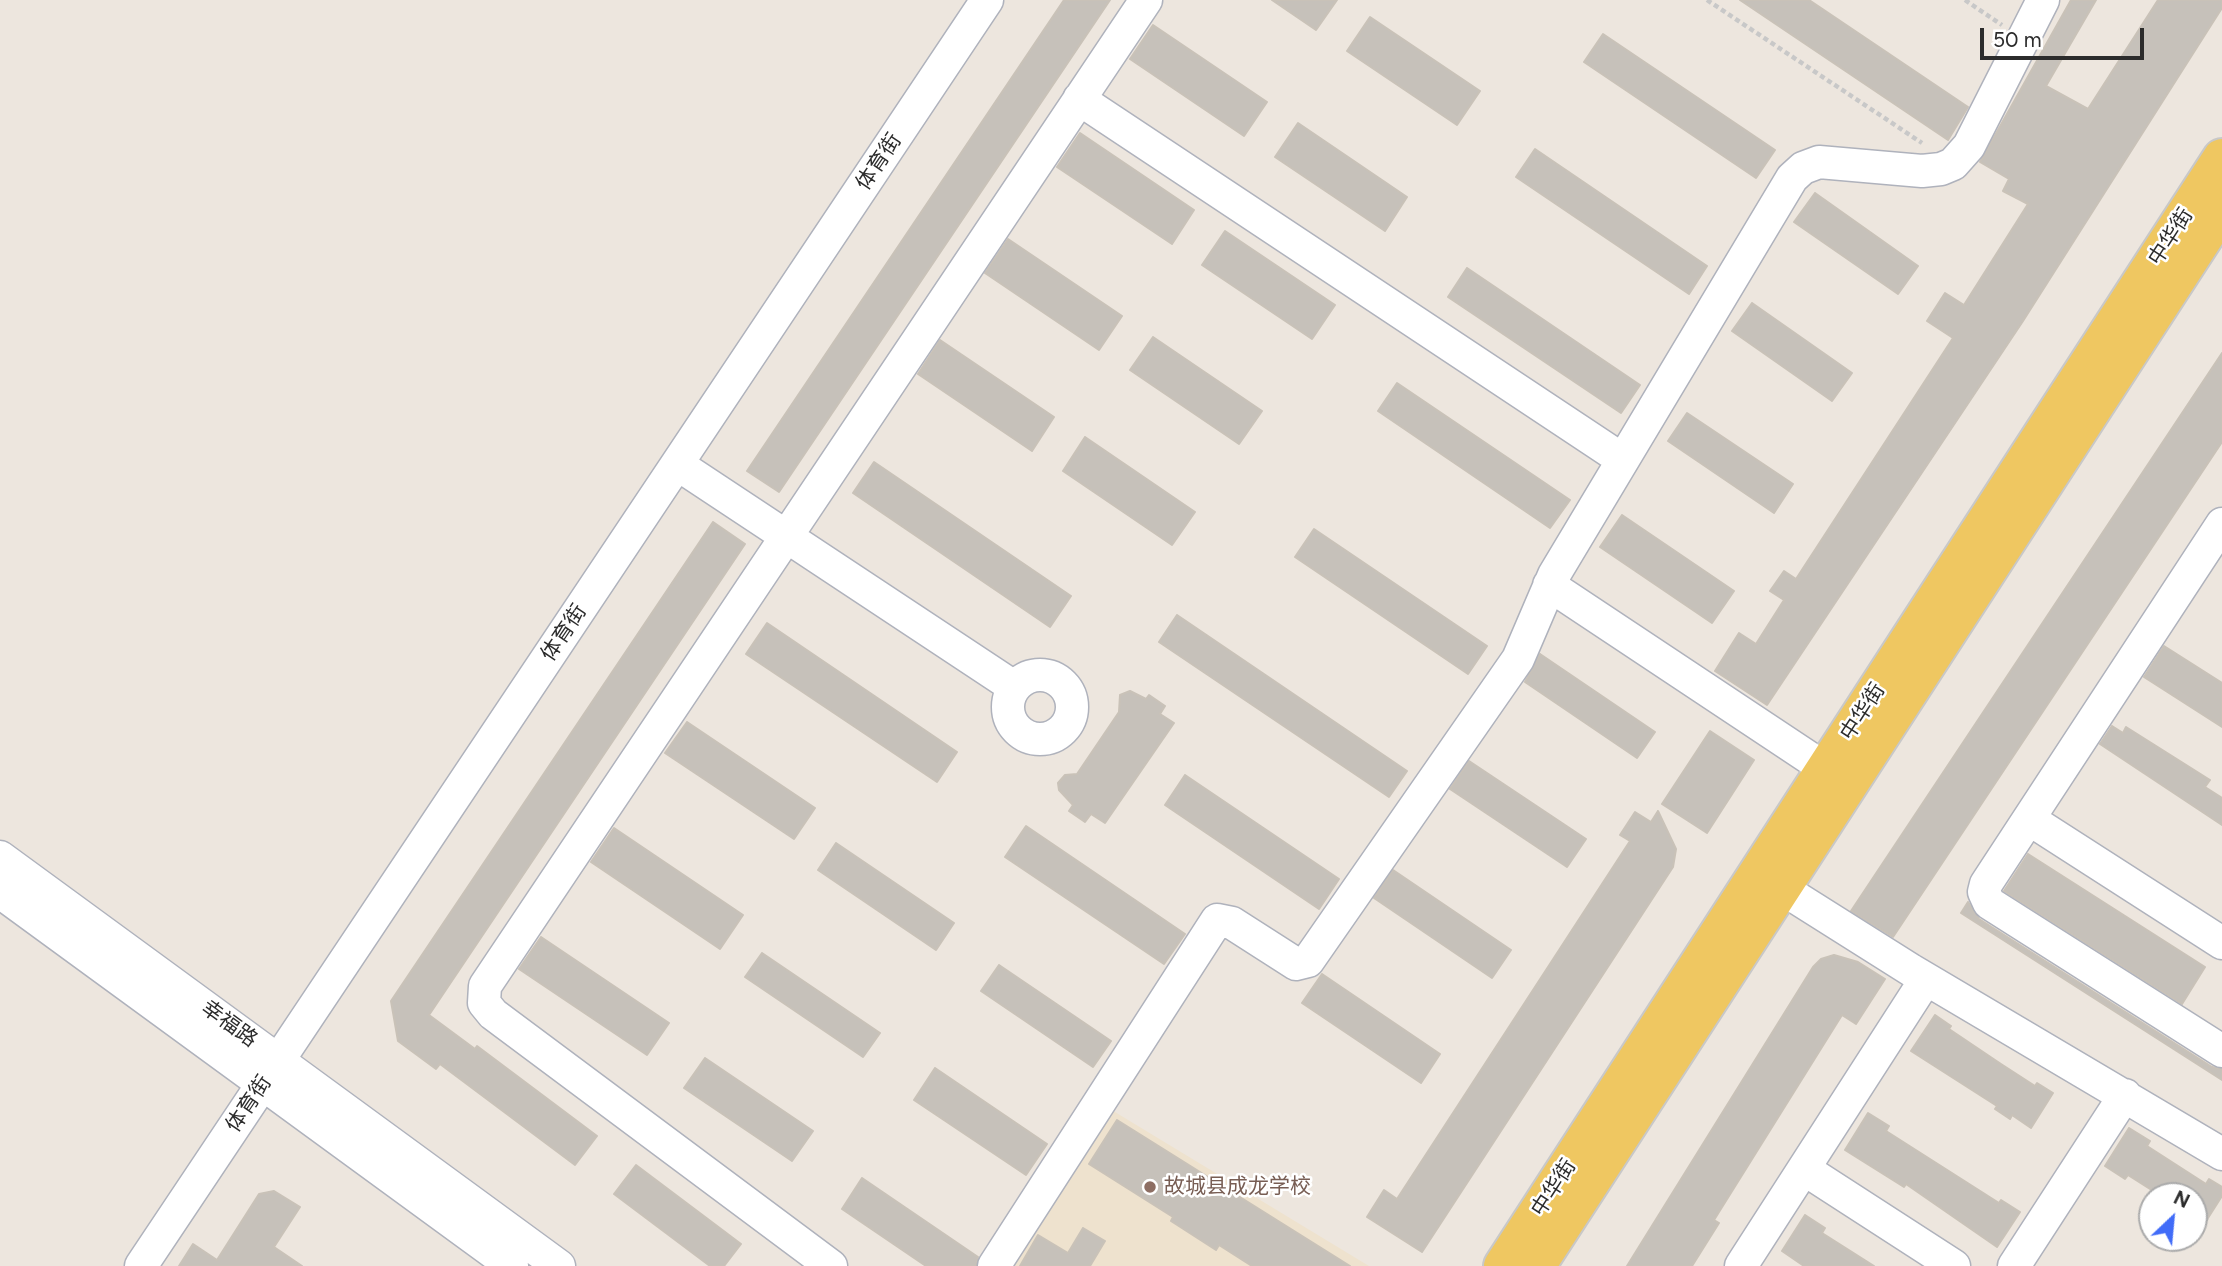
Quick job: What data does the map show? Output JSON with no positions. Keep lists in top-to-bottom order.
{
  "streets": {
    "main road": ["中华街"],
    "street": ["体育街", "幸福路"]
  },
  "crossings": [
    ["体育街", "幸福路"]
  ],
  "places": ["故城县成龙学校"],
  "scale_bar": "50 m",
  "north": "top right"
}
